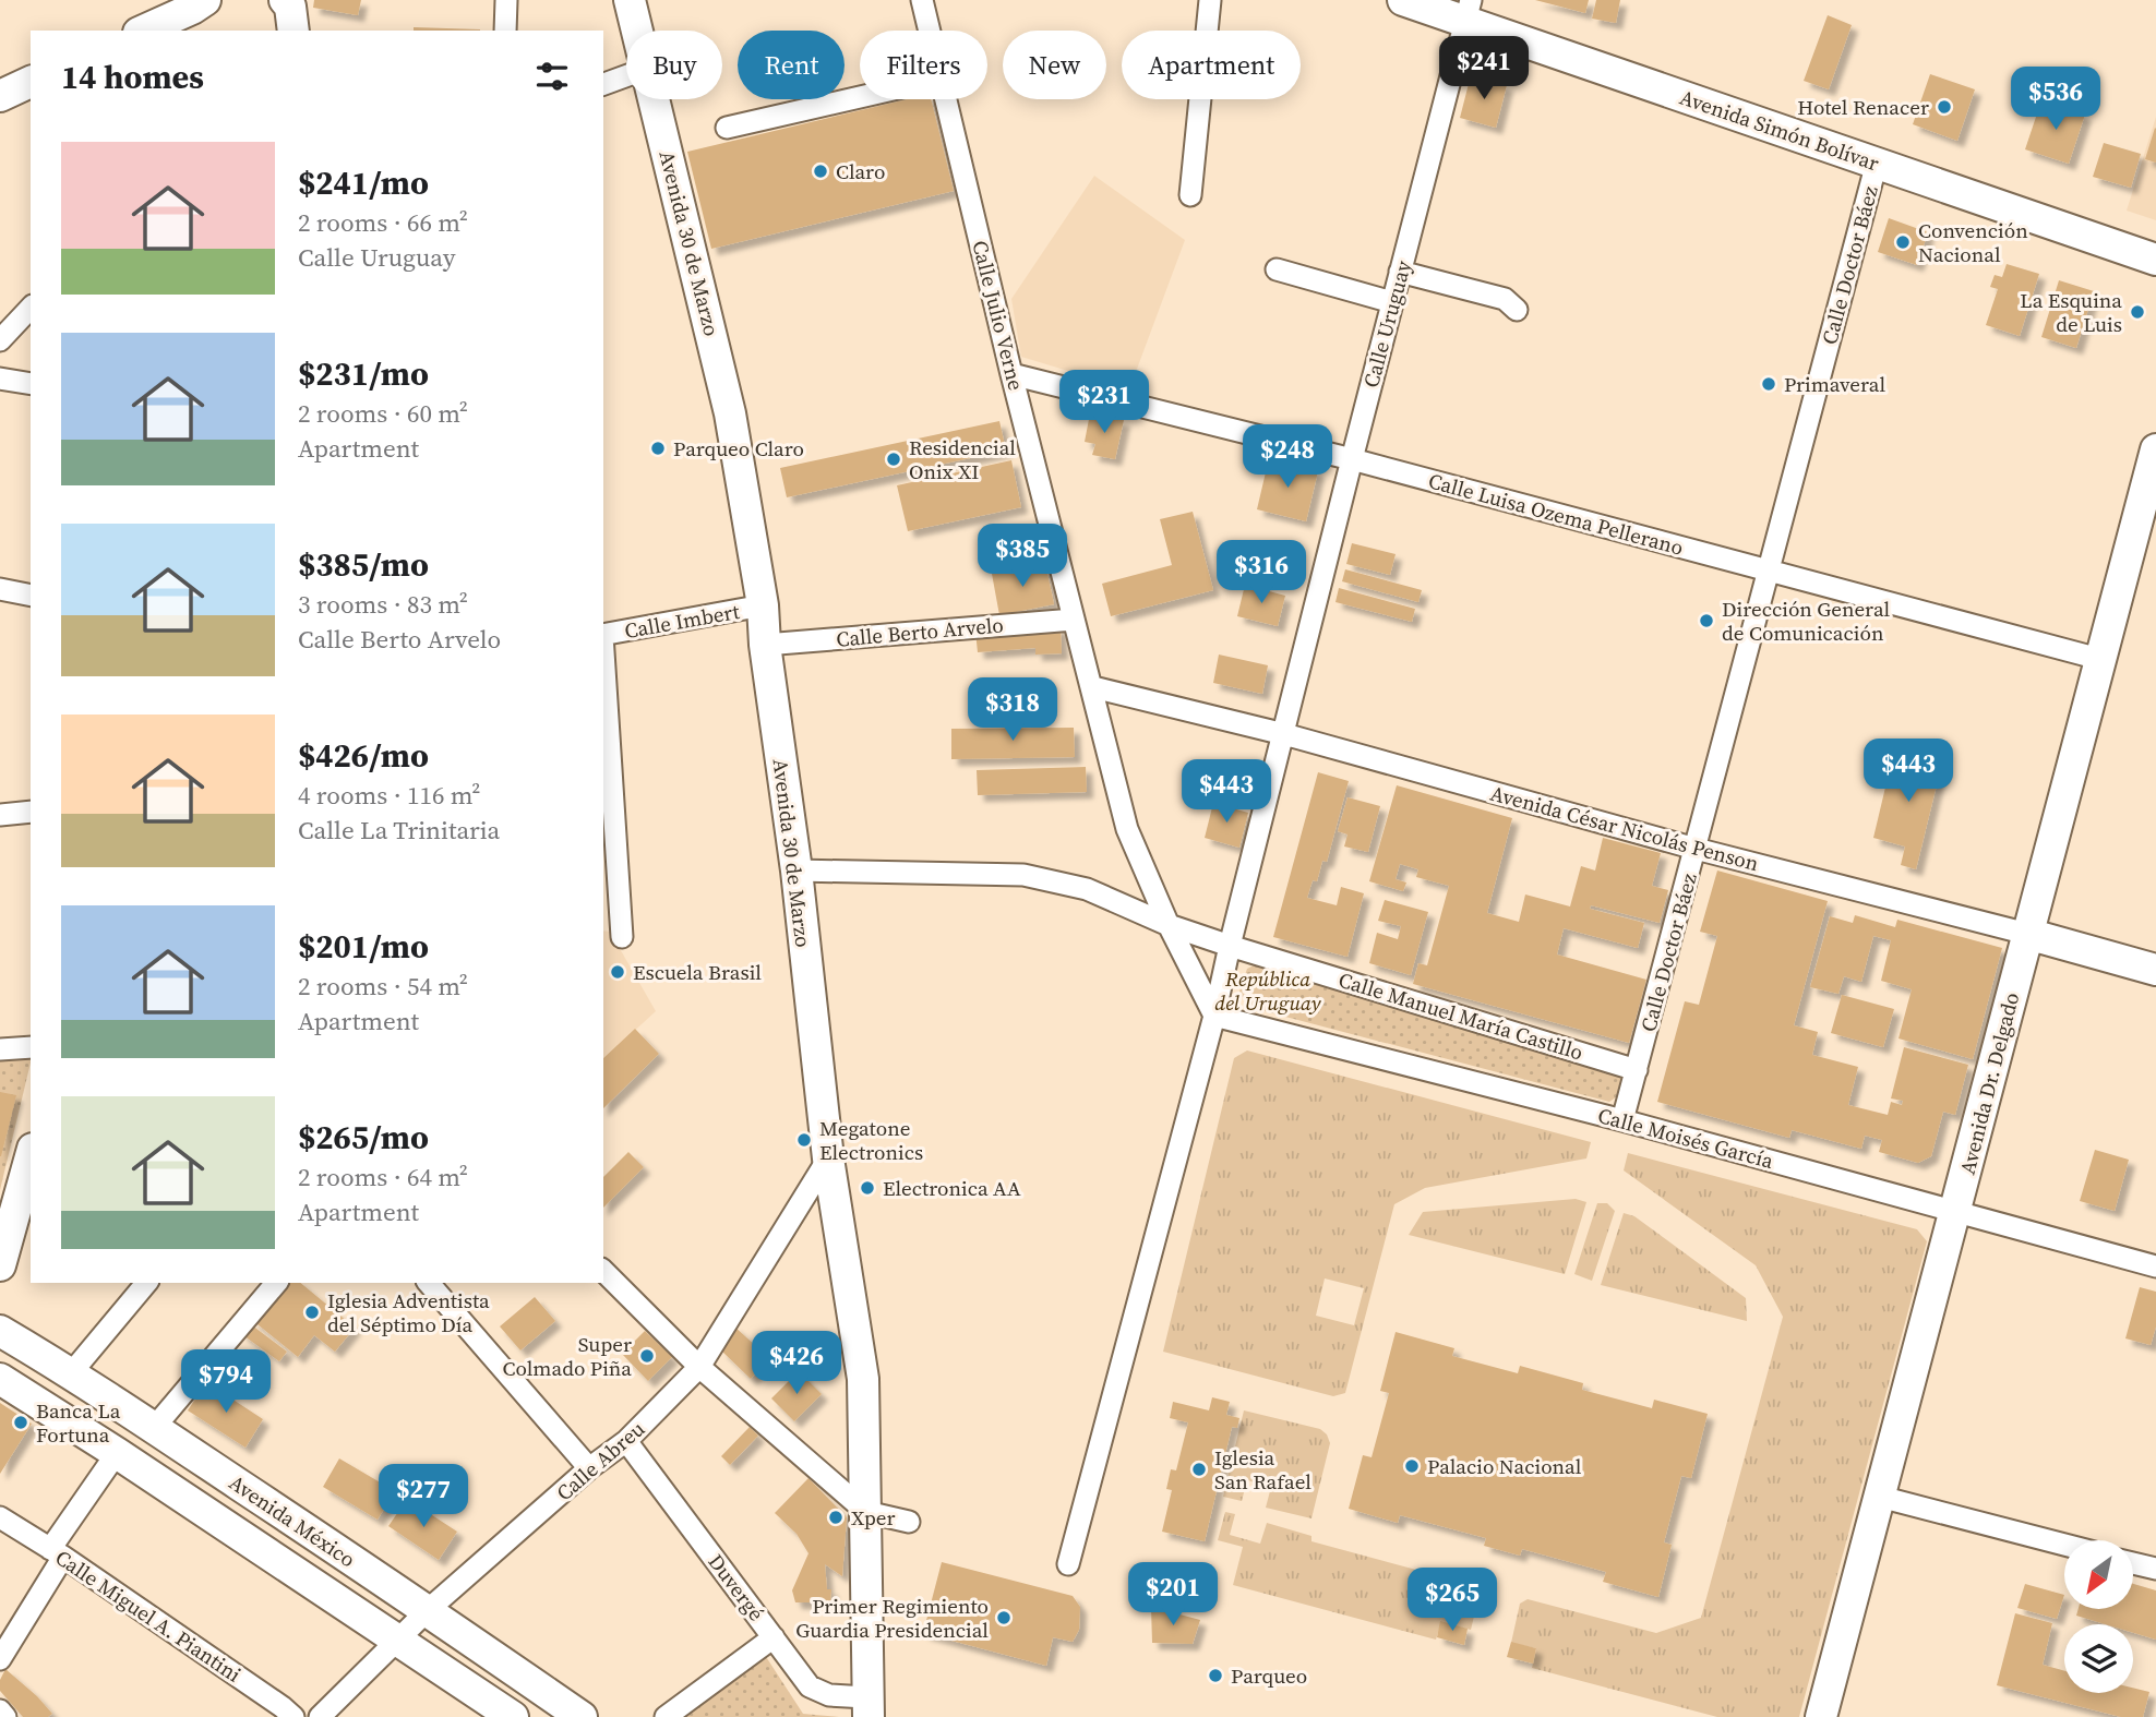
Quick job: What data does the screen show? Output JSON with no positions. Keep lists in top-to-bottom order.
{
  "streets": {
    "main road": [
      "Avenida Simón Bolívar",
      "Avenida 30 de Marzo",
      "Avenida César Nicolás Penson",
      "Avenida Dr. Delgado",
      "Avenida México"
    ],
    "street": [
      "Calle Doctor Báez",
      "Calle Julio Verne",
      "Calle Uruguay",
      "Calle Luisa Ozema Pellerano",
      "Calle Imbert",
      "Calle Berto Arvelo",
      "Calle Manuel María Castillo",
      "Calle Moisés García",
      "Calle Abreu",
      "Duvergé",
      "Calle Miguel A. Piantini"
    ]
  },
  "crossings": [
    ["Avenida Simón Bolívar", "Calle Doctor Báez"],
    ["Avenida Simón Bolívar", "Calle Uruguay"],
    ["Avenida 30 de Marzo", "Calle Imbert"],
    ["Avenida 30 de Marzo", "Calle Berto Arvelo"],
    ["Avenida 30 de Marzo", "Calle Manuel María Castillo"],
    ["Avenida 30 de Marzo", "Calle Abreu"],
    ["Avenida 30 de Marzo", "Duvergé"],
    ["Calle Doctor Báez", "Calle Luisa Ozema Pellerano"],
    ["Calle Doctor Báez", "Avenida César Nicolás Penson"],
    ["Calle Doctor Báez", "Calle Manuel María Castillo"],
    ["Calle Doctor Báez", "Calle Moisés García"],
    ["Calle Julio Verne", "Calle Uruguay"],
    ["Calle Julio Verne", "Calle Luisa Ozema Pellerano"],
    ["Calle Julio Verne", "Calle Berto Arvelo"],
    ["Calle Julio Verne", "Avenida César Nicolás Penson"],
    ["Calle Julio Verne", "Calle Manuel María Castillo"],
    ["Calle Julio Verne", "Calle Moisés García"],
    ["Calle Uruguay", "Calle Luisa Ozema Pellerano"],
    ["Calle Uruguay", "Avenida César Nicolás Penson"],
    ["Calle Uruguay", "Calle Manuel María Castillo"],
    ["Calle Uruguay", "Calle Moisés García"],
    ["Calle Luisa Ozema Pellerano", "Avenida Dr. Delgado"],
    ["Avenida César Nicolás Penson", "Avenida Dr. Delgado"],
    ["Avenida Dr. Delgado", "Calle Moisés García"],
    ["Calle Abreu", "Avenida México"],
    ["Calle Abreu", "Duvergé"]
  ],
  "parks": ["República del Uruguay"],
  "places": [
    "Hotel Renacer",
    "Claro",
    "Convención Nacional",
    "La Esquina de Luis",
    "Primaveral",
    "Parqueo Claro",
    "Residencial Onix XI",
    "Dirección General de Comunicación",
    "Escuela Brasil",
    "Megatone Electronics",
    "Electronica AA",
    "Iglesia Adventista del Séptimo Día",
    "Super Colmado Piña",
    "Banca La Fortuna",
    "Palacio Nacional",
    "Iglesia San Rafael",
    "Xper",
    "Primer Regimiento Guardia Presidencial",
    "Parqueo"
  ],
  "north": "bottom left",
  "page": {
    "chip": [
      "Buy",
      "Rent",
      "Filters",
      "New",
      "Apartment"
    ],
    "heading": "14 homes",
    "price": [
      "$241",
      "$536",
      "$231",
      "$248",
      "$385",
      "$316",
      "$318",
      "$443",
      "$443",
      "$426",
      "$794",
      "$277",
      "$201",
      "$265"
    ],
    "list": [
      {
        "name": "$241/mo",
        "note": "2 rooms · 66 m² · Calle Uruguay"
      },
      {
        "name": "$231/mo",
        "note": "2 rooms · 60 m² · Apartment"
      },
      {
        "name": "$385/mo",
        "note": "3 rooms · 83 m² · Calle Berto Arvelo"
      },
      {
        "name": "$426/mo",
        "note": "4 rooms · 116 m² · Calle La Trinitaria"
      },
      {
        "name": "$201/mo",
        "note": "2 rooms · 54 m² · Apartment"
      },
      {
        "name": "$265/mo",
        "note": "2 rooms · 64 m² · Apartment"
      }
    ]
  }
}
